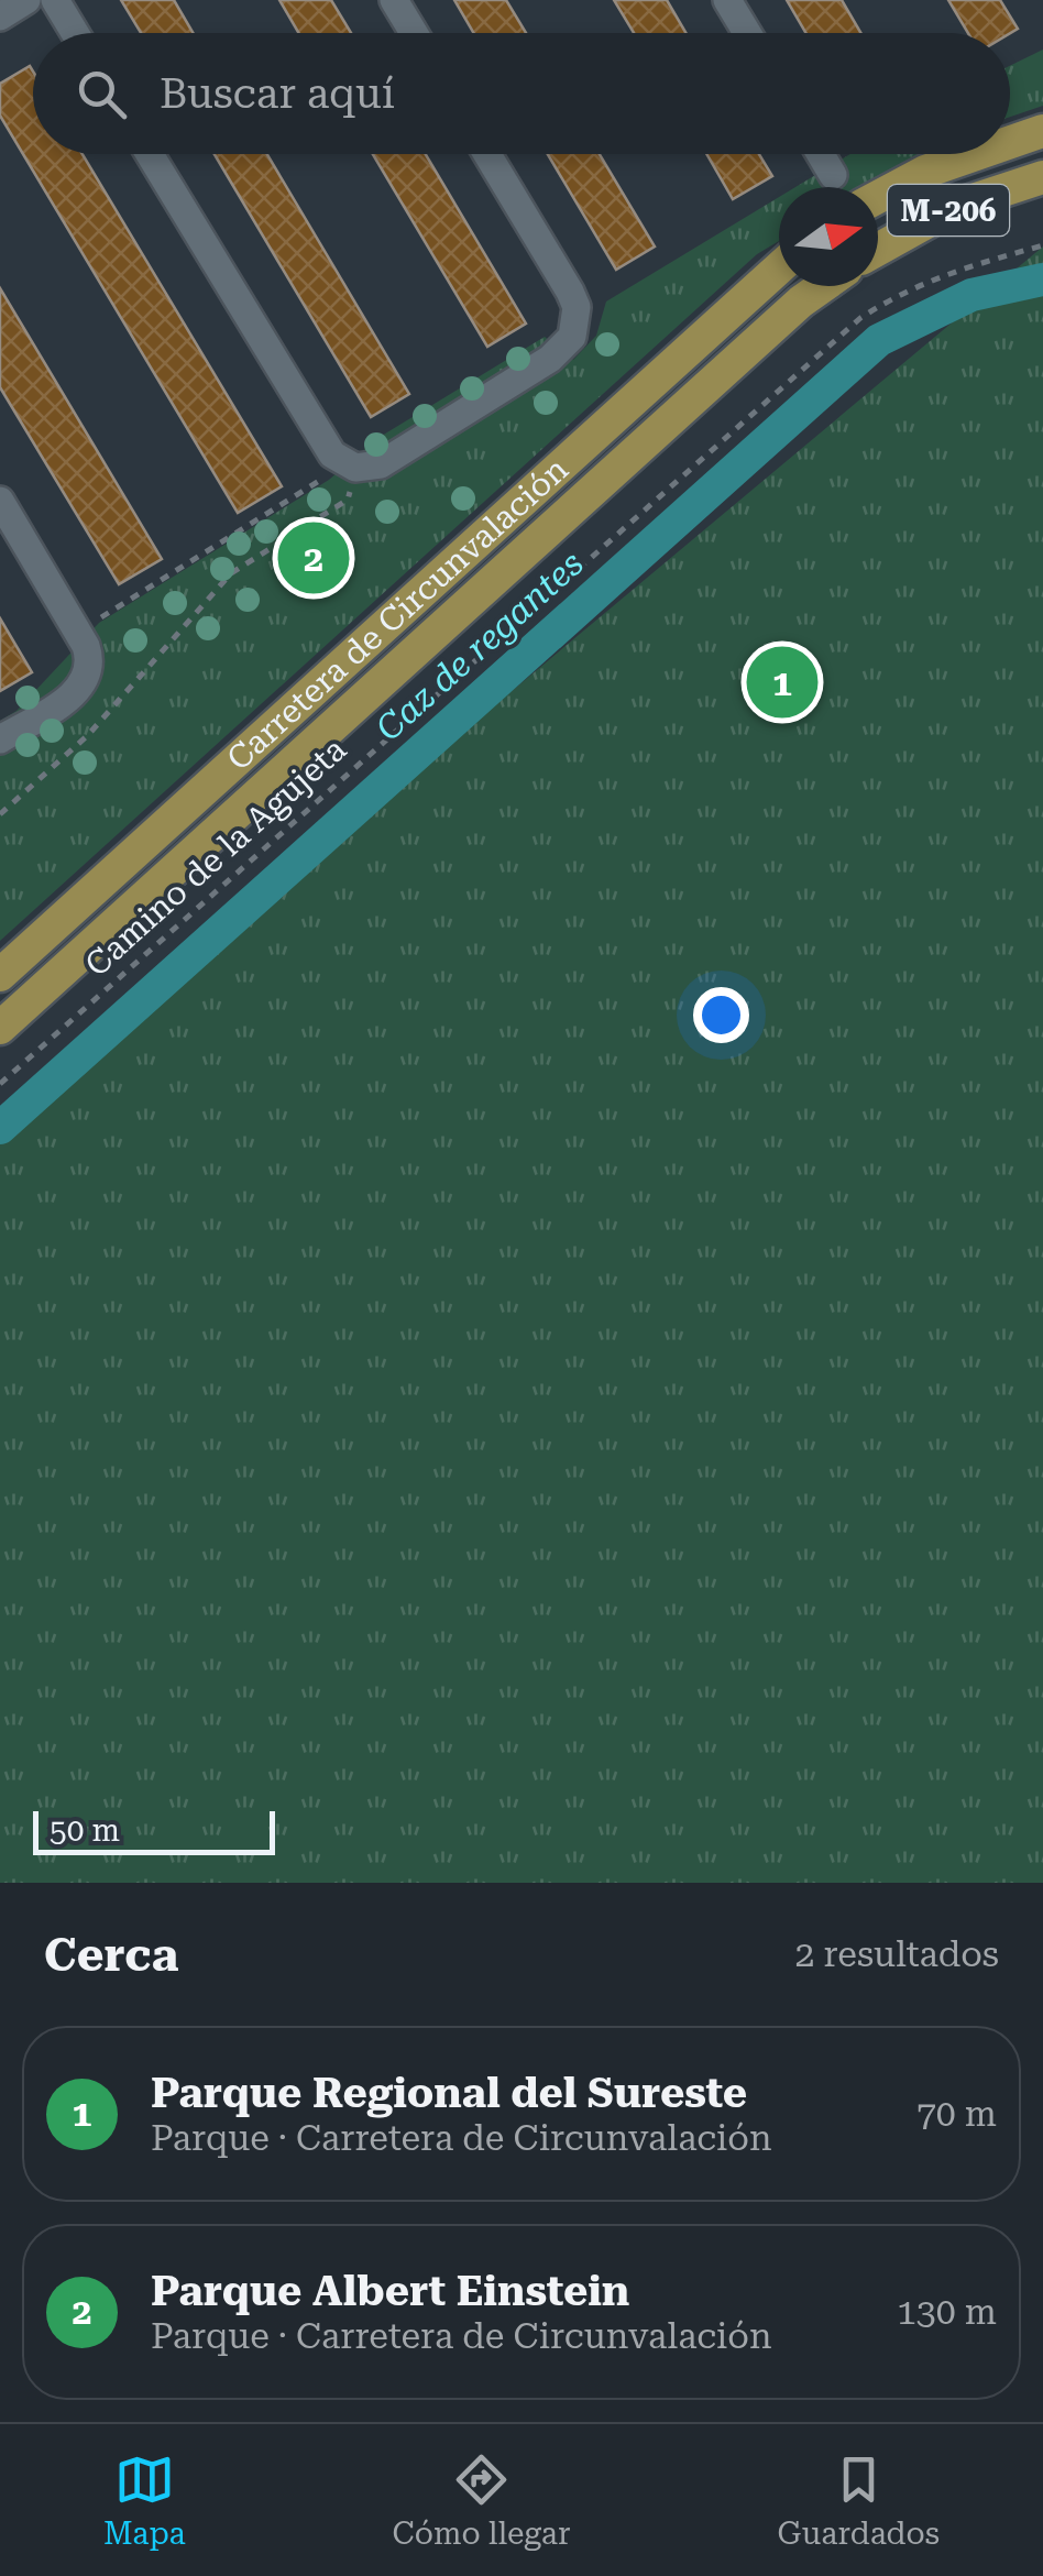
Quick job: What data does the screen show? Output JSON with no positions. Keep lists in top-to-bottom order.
{
  "streets": {
    "main road": ["M-206", "Carretera de Circunvalación"],
    "path": ["Camino de la Agujeta"]
  },
  "water": ["Caz de regantes"],
  "scale_bar": "50 m",
  "north": "right",
  "page": {
    "search": "Buscar aquí",
    "pins": ["2", "1"],
    "scale": "50 m",
    "heading": ["Cerca", "2 resultados"],
    "list": [
      {
        "mark": "1",
        "name": "Parque Regional del Sureste",
        "note": "Parque · Carretera de Circunvalación",
        "value": "70 m"
      },
      {
        "mark": "2",
        "name": "Parque Albert Einstein",
        "note": "Parque · Carretera de Circunvalación",
        "value": "130 m"
      }
    ],
    "nav": ["Mapa", "Cómo llegar", "Guardados"]
  }
}
